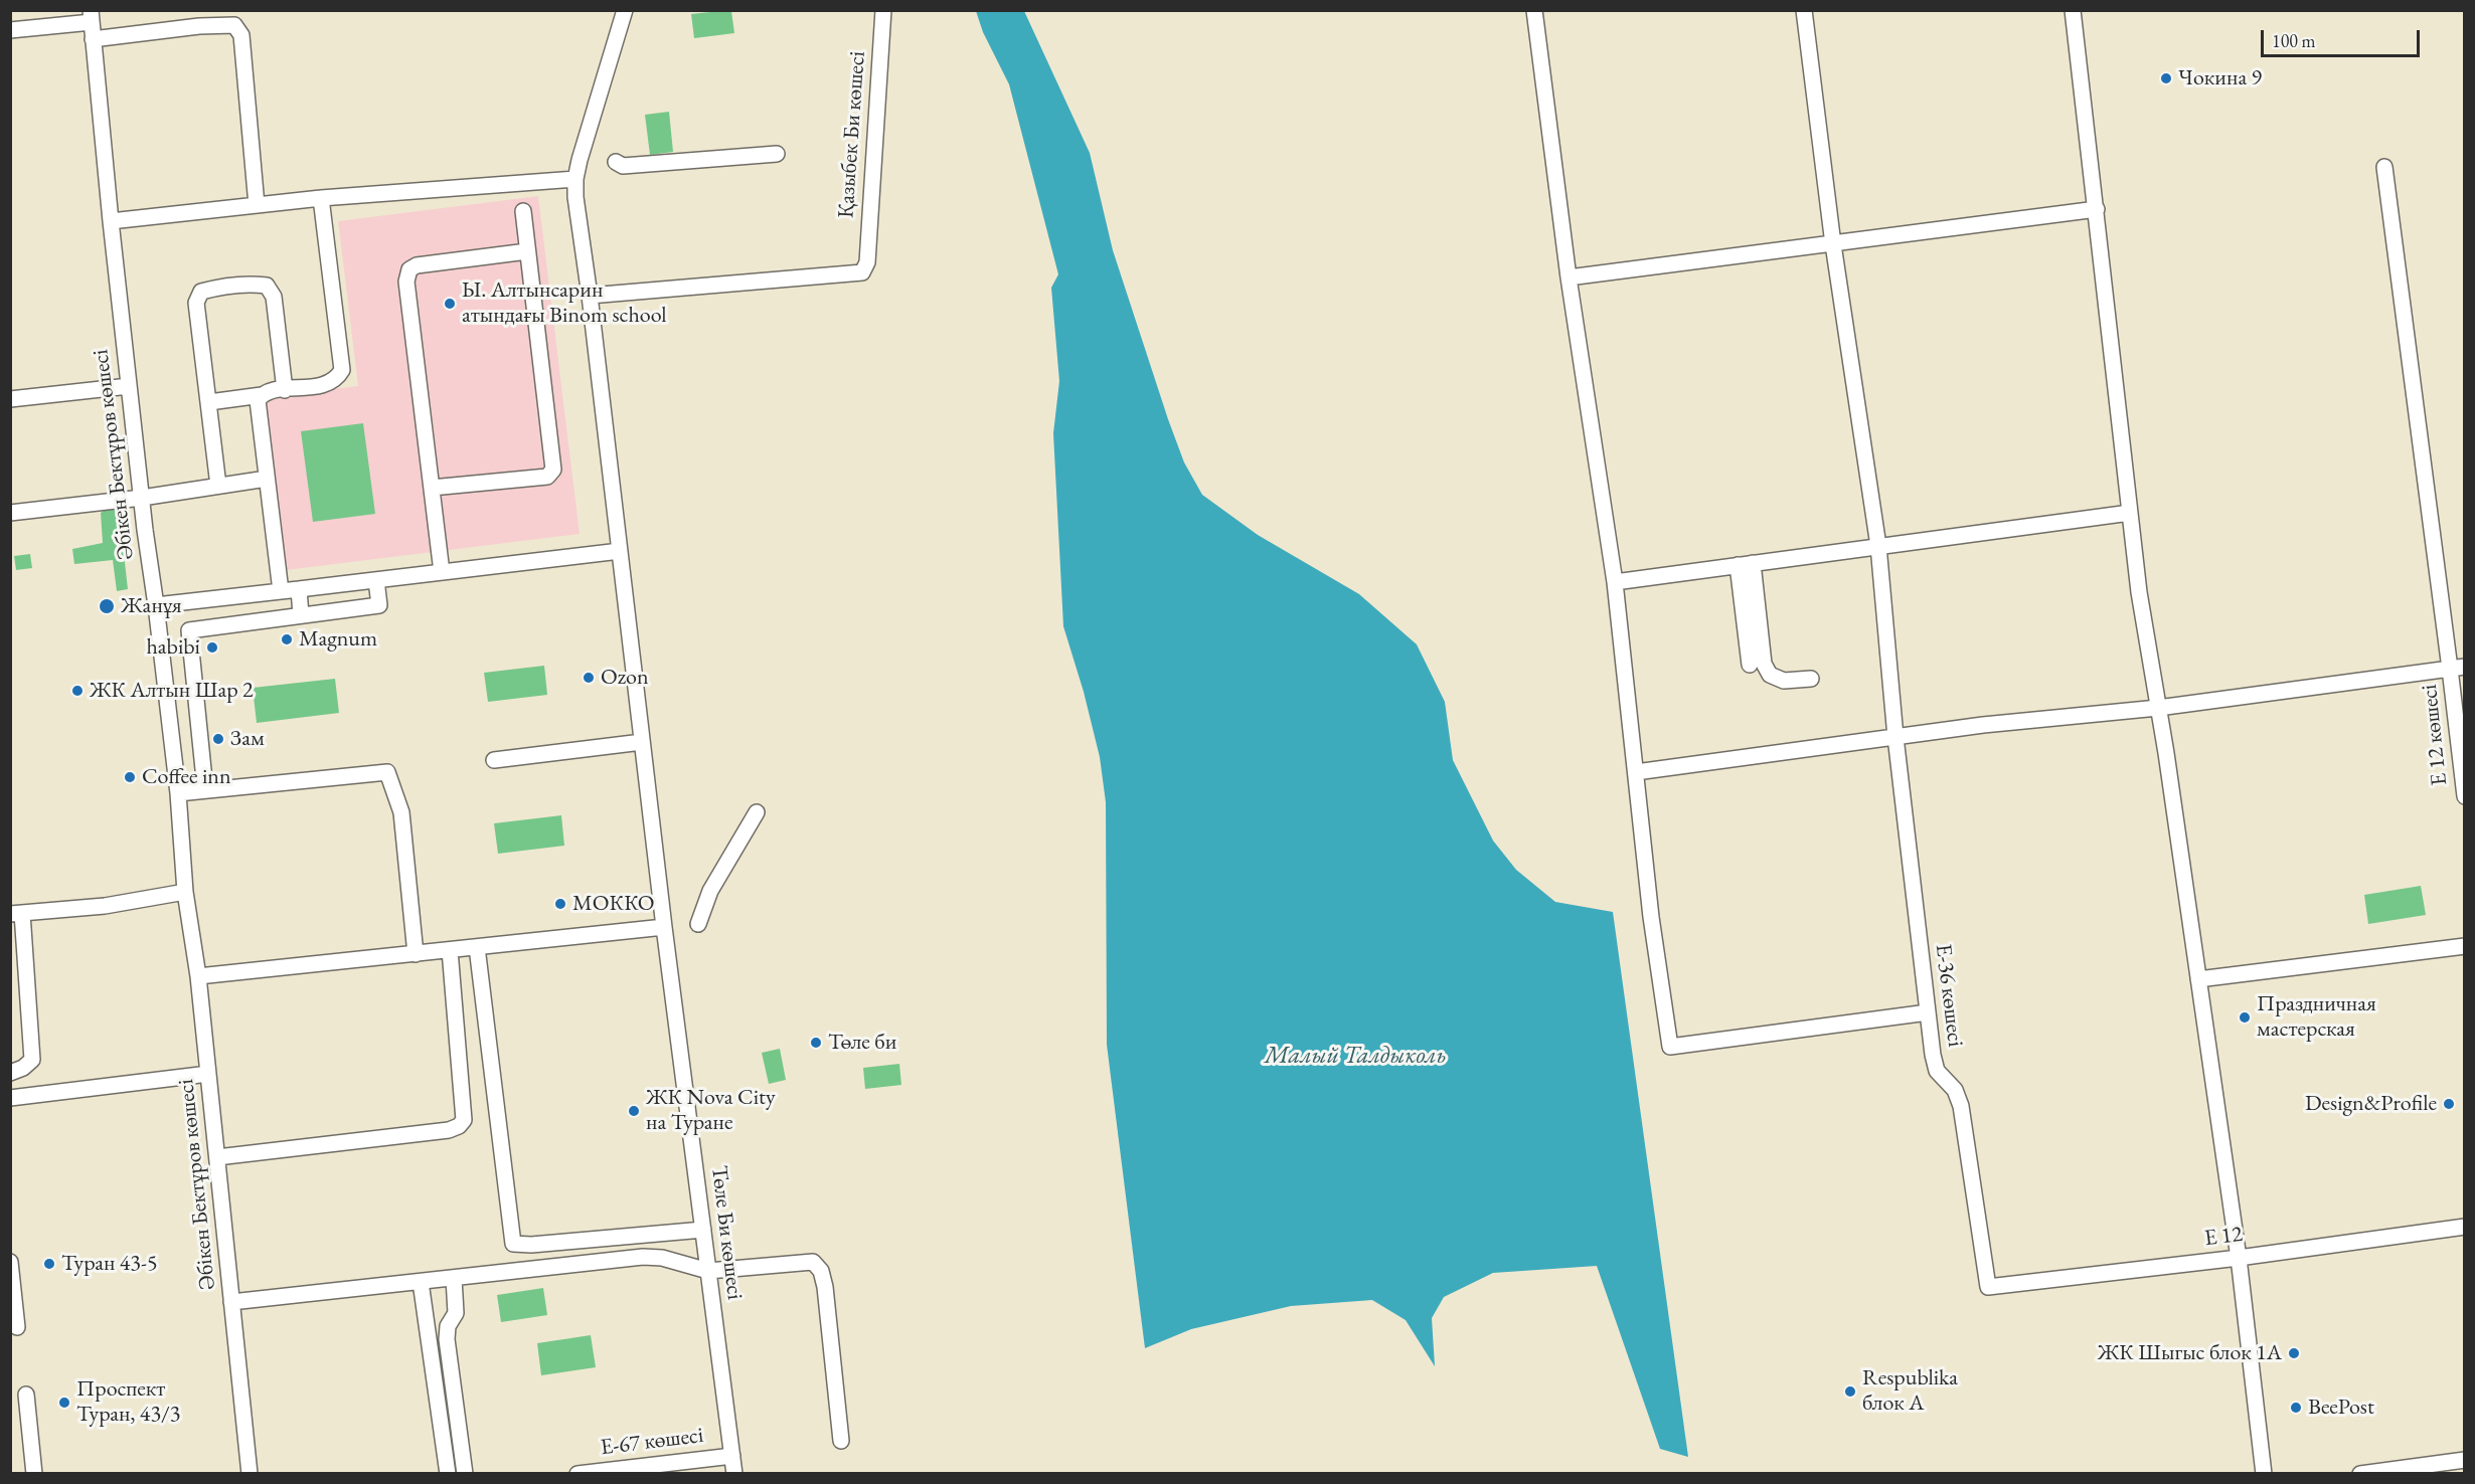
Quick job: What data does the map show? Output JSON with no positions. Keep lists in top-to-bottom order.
{
  "streets": {
    "street": [
      "Қазыбек Би көшесі",
      "Әбікен Бектұров көшесі",
      "Е 12 көшесі",
      "Е-36 көшесі",
      "Төле Би көшесі",
      "E 12",
      "Е-67 көшесі"
    ]
  },
  "crossings": [
    ["Қазыбек Би көшесі", "Төле Би көшесі"],
    ["Е-36 көшесі", "E 12"],
    ["Төле Би көшесі", "Е-67 көшесі"]
  ],
  "water": ["Малый Талдыколь"],
  "places": [
    "Чокина 9",
    "Ы. Алтынсарин атындағы Binom school",
    "Жанұя",
    "Magnum",
    "habibi",
    "Ozon",
    "ЖК Алтын Шар 2",
    "Зам",
    "Coffee inn",
    "МОККО",
    "Праздничная мастерская",
    "Төле би",
    "Design&Profile",
    "ЖК Nova City на Туране",
    "Туран 43-5",
    "ЖК Шыгыс блок 1А",
    "Respublika блок А",
    "Проспект Туран, 43/3",
    "BeePost"
  ],
  "scale_bar": "100 m"
}
